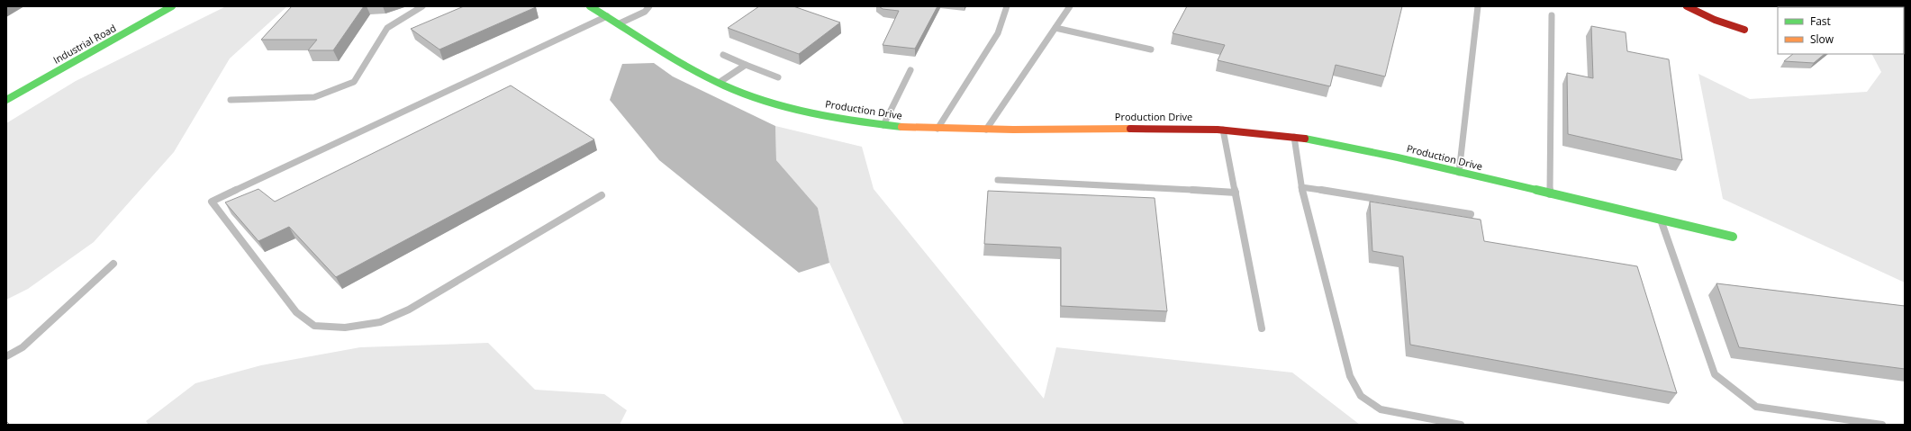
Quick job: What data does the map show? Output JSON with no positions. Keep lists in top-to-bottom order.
{
  "streets": {
    "street": ["Industrial Road", "Production Drive"]
  },
  "legend": ["Fast", "Slow"]
}
